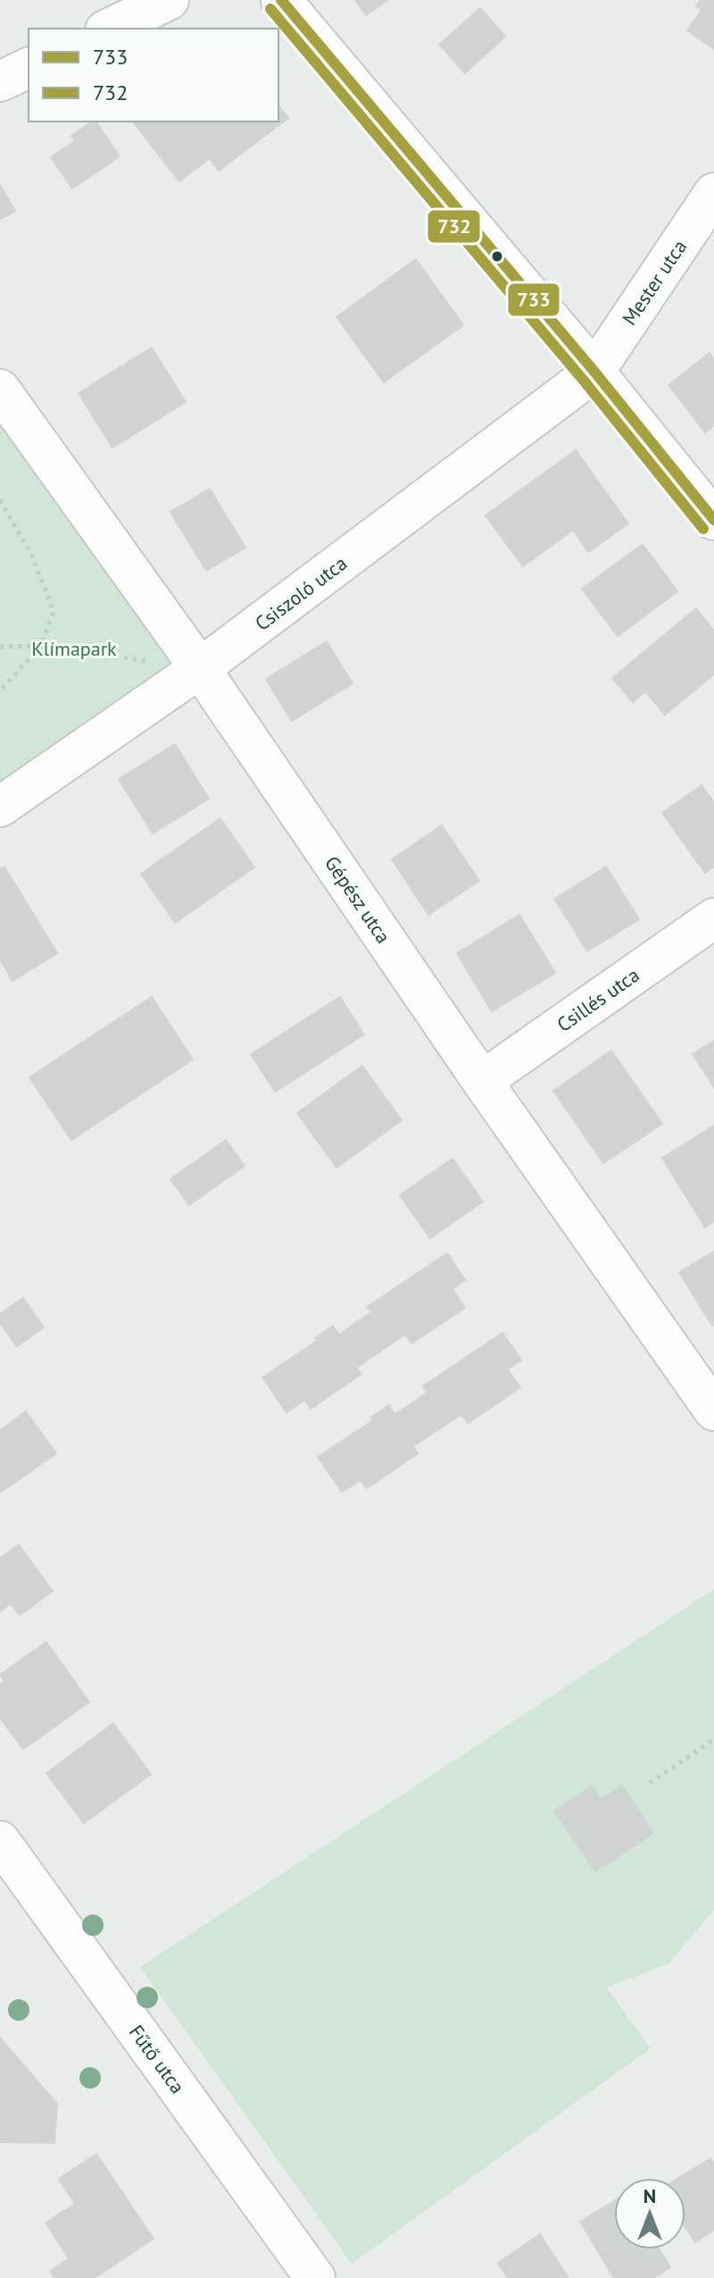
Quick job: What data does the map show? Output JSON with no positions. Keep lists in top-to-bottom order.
{
  "streets": {
    "street": [
      "Mester utca",
      "Csiszoló utca",
      "Gépész utca",
      "Csillés utca",
      "Fűtő utca"
    ]
  },
  "crossings": [
    ["Mester utca", "Csiszoló utca"],
    ["Csiszoló utca", "Gépész utca"],
    ["Gépész utca", "Csillés utca"]
  ],
  "parks": ["Klímapark"],
  "lines": ["transit line 733", "transit line 732"],
  "legend": ["733", "732"],
  "north": "top"
}
